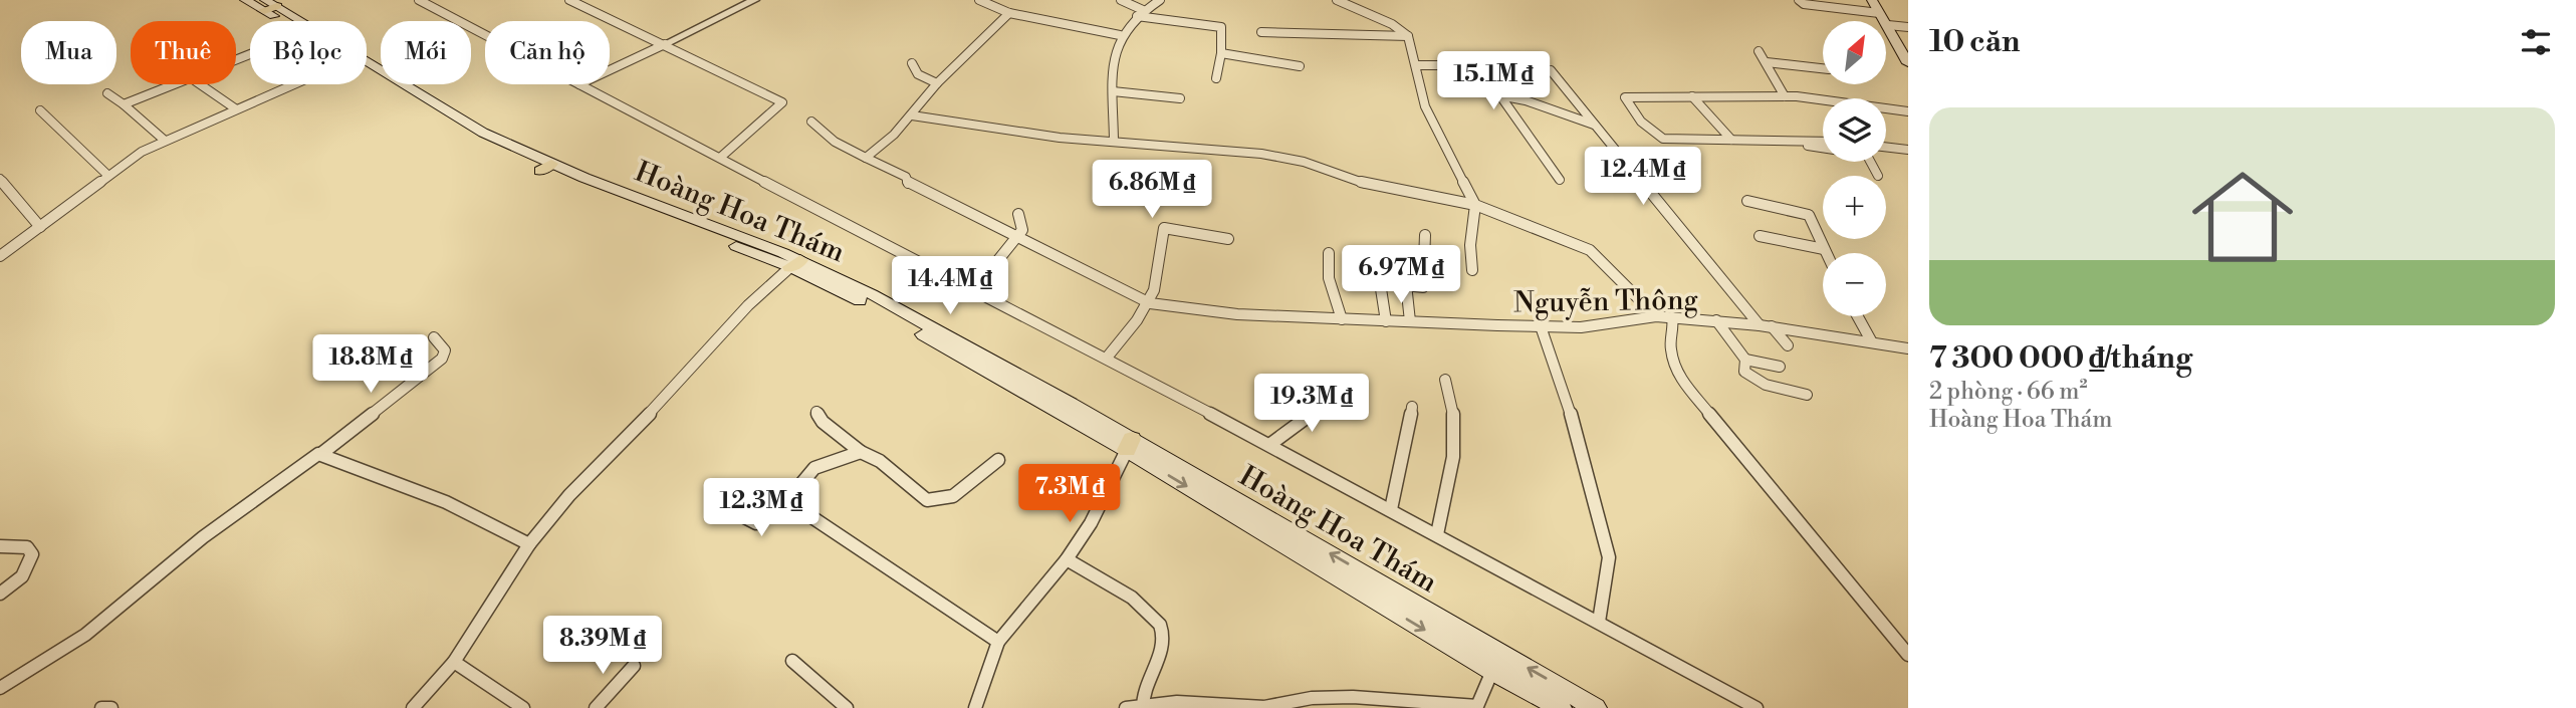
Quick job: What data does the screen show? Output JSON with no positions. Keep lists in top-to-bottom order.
{
  "streets": {
    "main road": ["Hoàng Hoa Thám"],
    "street": ["Nguyễn Thông"]
  },
  "north": "top right",
  "page": {
    "heading": "10 căn",
    "map_buttons": ["+", "−"],
    "chip": [
      "Mua",
      "Thuê",
      "Bộ lọc",
      "Mới",
      "Căn hộ"
    ],
    "price": [
      "15.1M ₫",
      "12.4M ₫",
      "6.86M ₫",
      "6.97M ₫",
      "14.4M ₫",
      "18.8M ₫",
      "19.3M ₫",
      "7.3M ₫",
      "12.3M ₫",
      "8.39M ₫"
    ],
    "list": [
      {
        "name": "7 300 000 ₫/tháng",
        "note": "2 phòng · 66 m² · Hoàng Hoa Thám"
      }
    ]
  }
}
